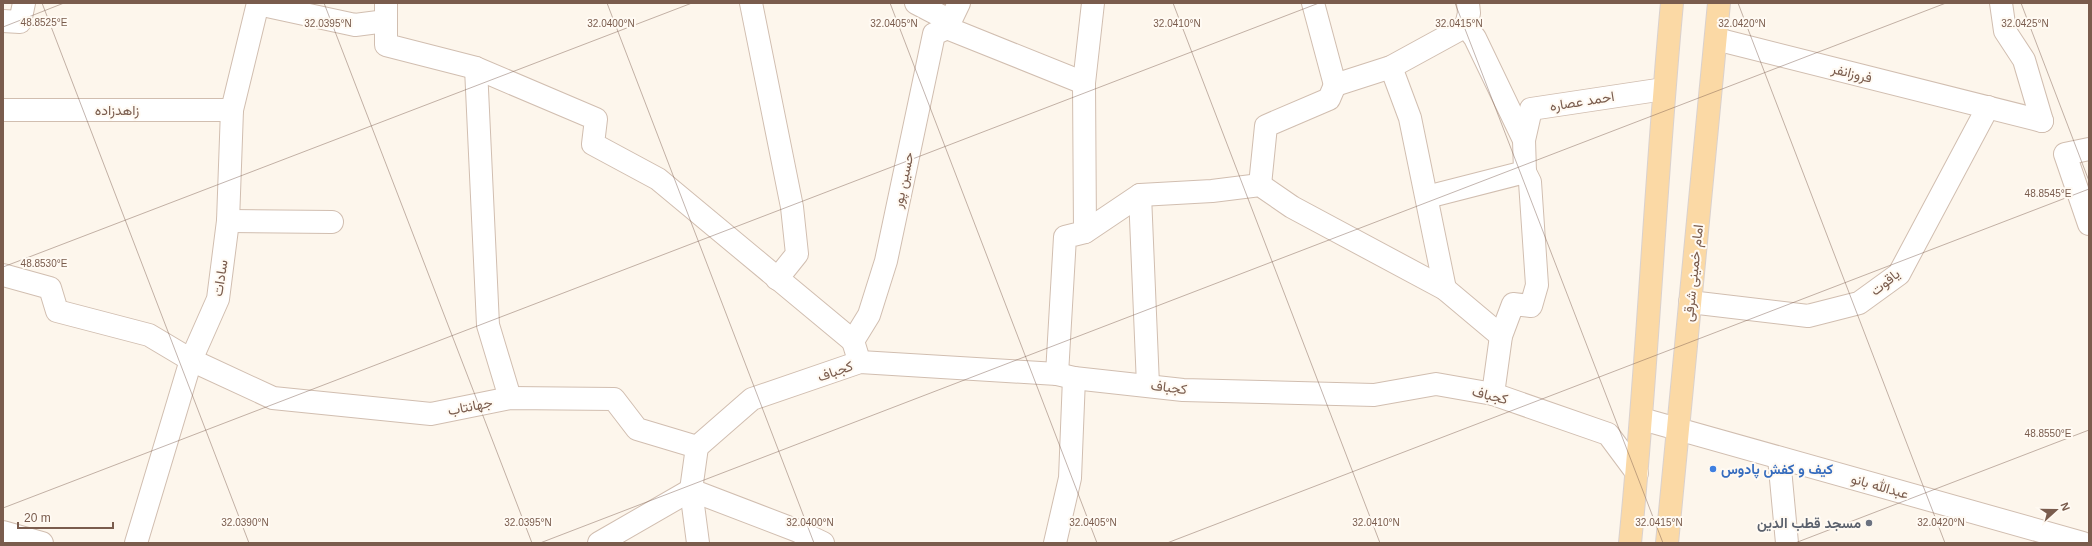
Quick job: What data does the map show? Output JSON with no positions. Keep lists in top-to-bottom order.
{
  "streets": {
    "main road": ["امام خمینی شرقی"],
    "street": [
      "فروزانفر",
      "احمد عصاره",
      "زاهدزاده",
      "حسین پور",
      "سادات",
      "یاقوت",
      "کجباف",
      "جهانتاب",
      "عبدالله بانو"
    ]
  },
  "crossings": [
    ["فروزانفر", "امام خمینی شرقی"],
    ["فروزانفر", "یاقوت"],
    ["زاهدزاده", "سادات"],
    ["امام خمینی شرقی", "یاقوت"],
    ["امام خمینی شرقی", "عبدالله بانو"],
    ["سادات", "جهانتاب"],
    ["کجباف", "جهانتاب"]
  ],
  "places": ["کیف و کفش پادوس", "مسجد قطب الدین"],
  "scale_bar": "20 m",
  "north": "right",
  "coordinates": [
    "48.8525°E",
    "32.0395°N",
    "32.0400°N",
    "32.0405°N",
    "32.0410°N",
    "32.0415°N",
    "32.0420°N",
    "32.0425°N",
    "48.8545°E",
    "48.8530°E",
    "48.8550°E",
    "32.0390°N"
  ]
}
